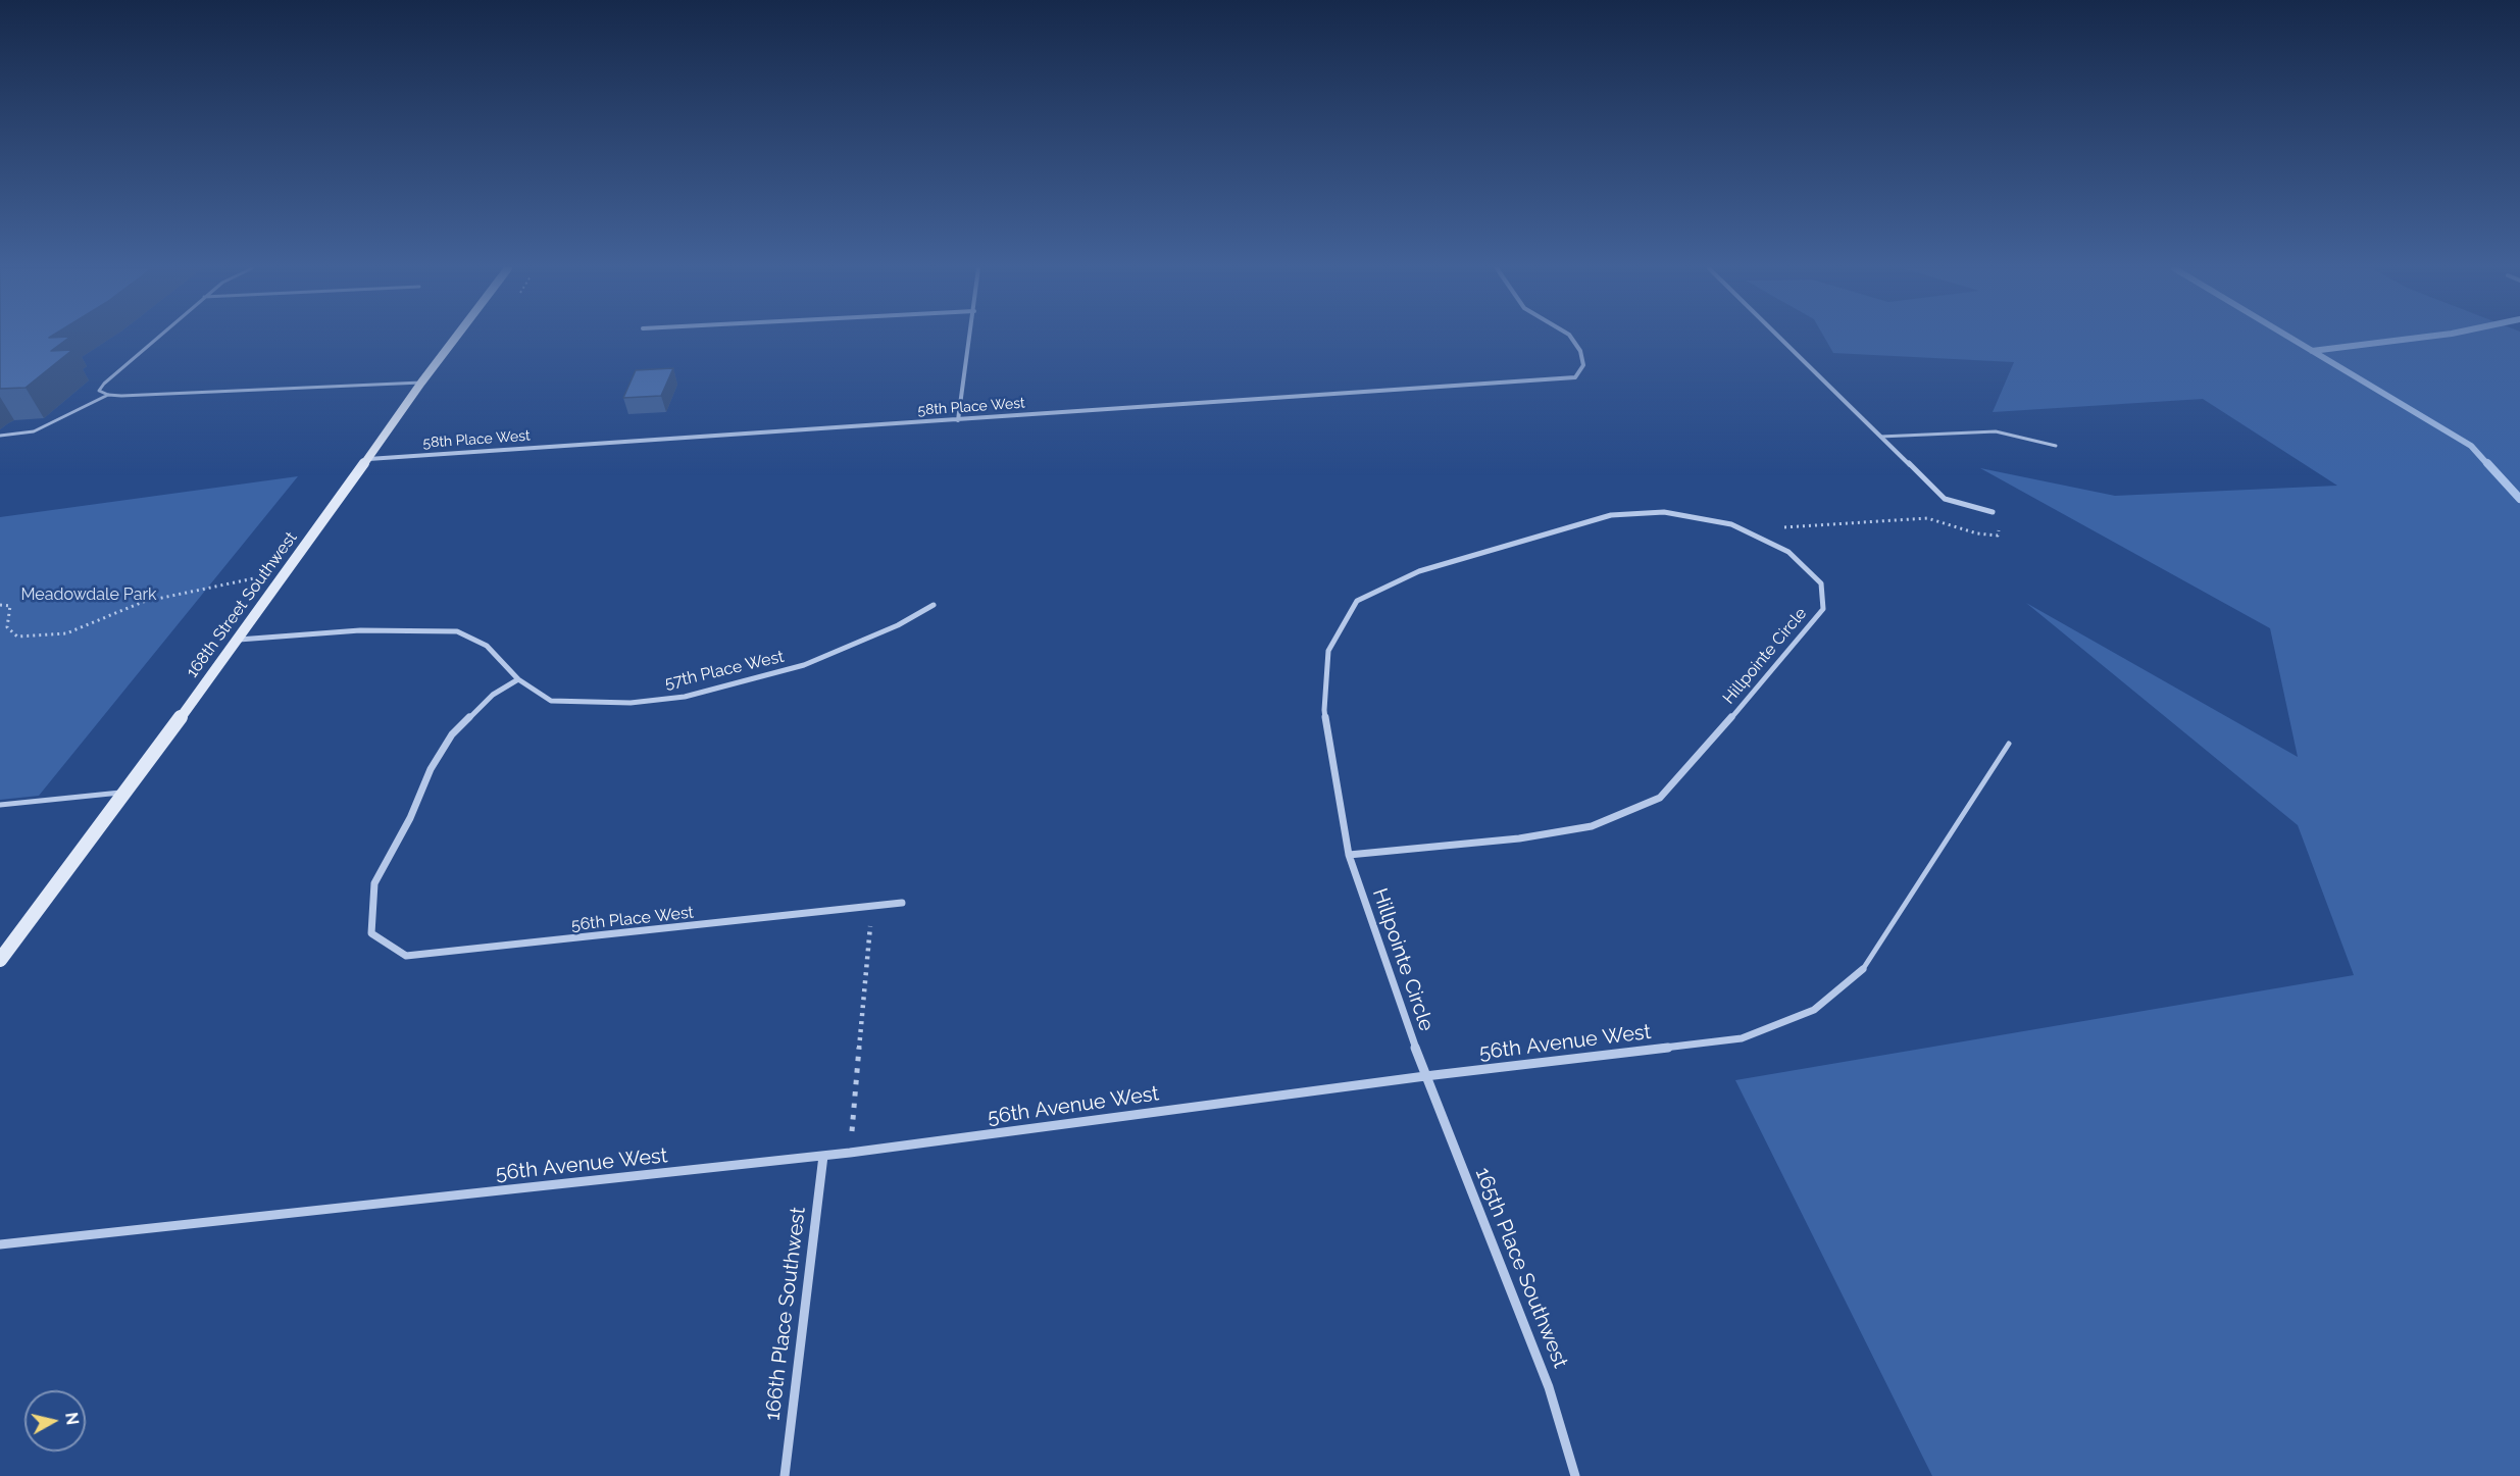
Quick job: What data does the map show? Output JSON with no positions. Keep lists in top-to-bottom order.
{
  "streets": {
    "main road": ["168th Street Southwest"],
    "street": [
      "58th Place West",
      "Hillpointe Circle",
      "57th Place West",
      "56th Place West",
      "56th Avenue West",
      "165th Place Southwest",
      "166th Place Southwest"
    ]
  },
  "crossings": [
    ["58th Place West", "168th Street Southwest"],
    ["168th Street Southwest", "57th Place West"],
    ["Hillpointe Circle", "56th Avenue West"],
    ["Hillpointe Circle", "165th Place Southwest"],
    ["57th Place West", "56th Place West"],
    ["56th Avenue West", "165th Place Southwest"],
    ["56th Avenue West", "166th Place Southwest"]
  ],
  "parks": ["Meadowdale Park"],
  "north": "right"
}
